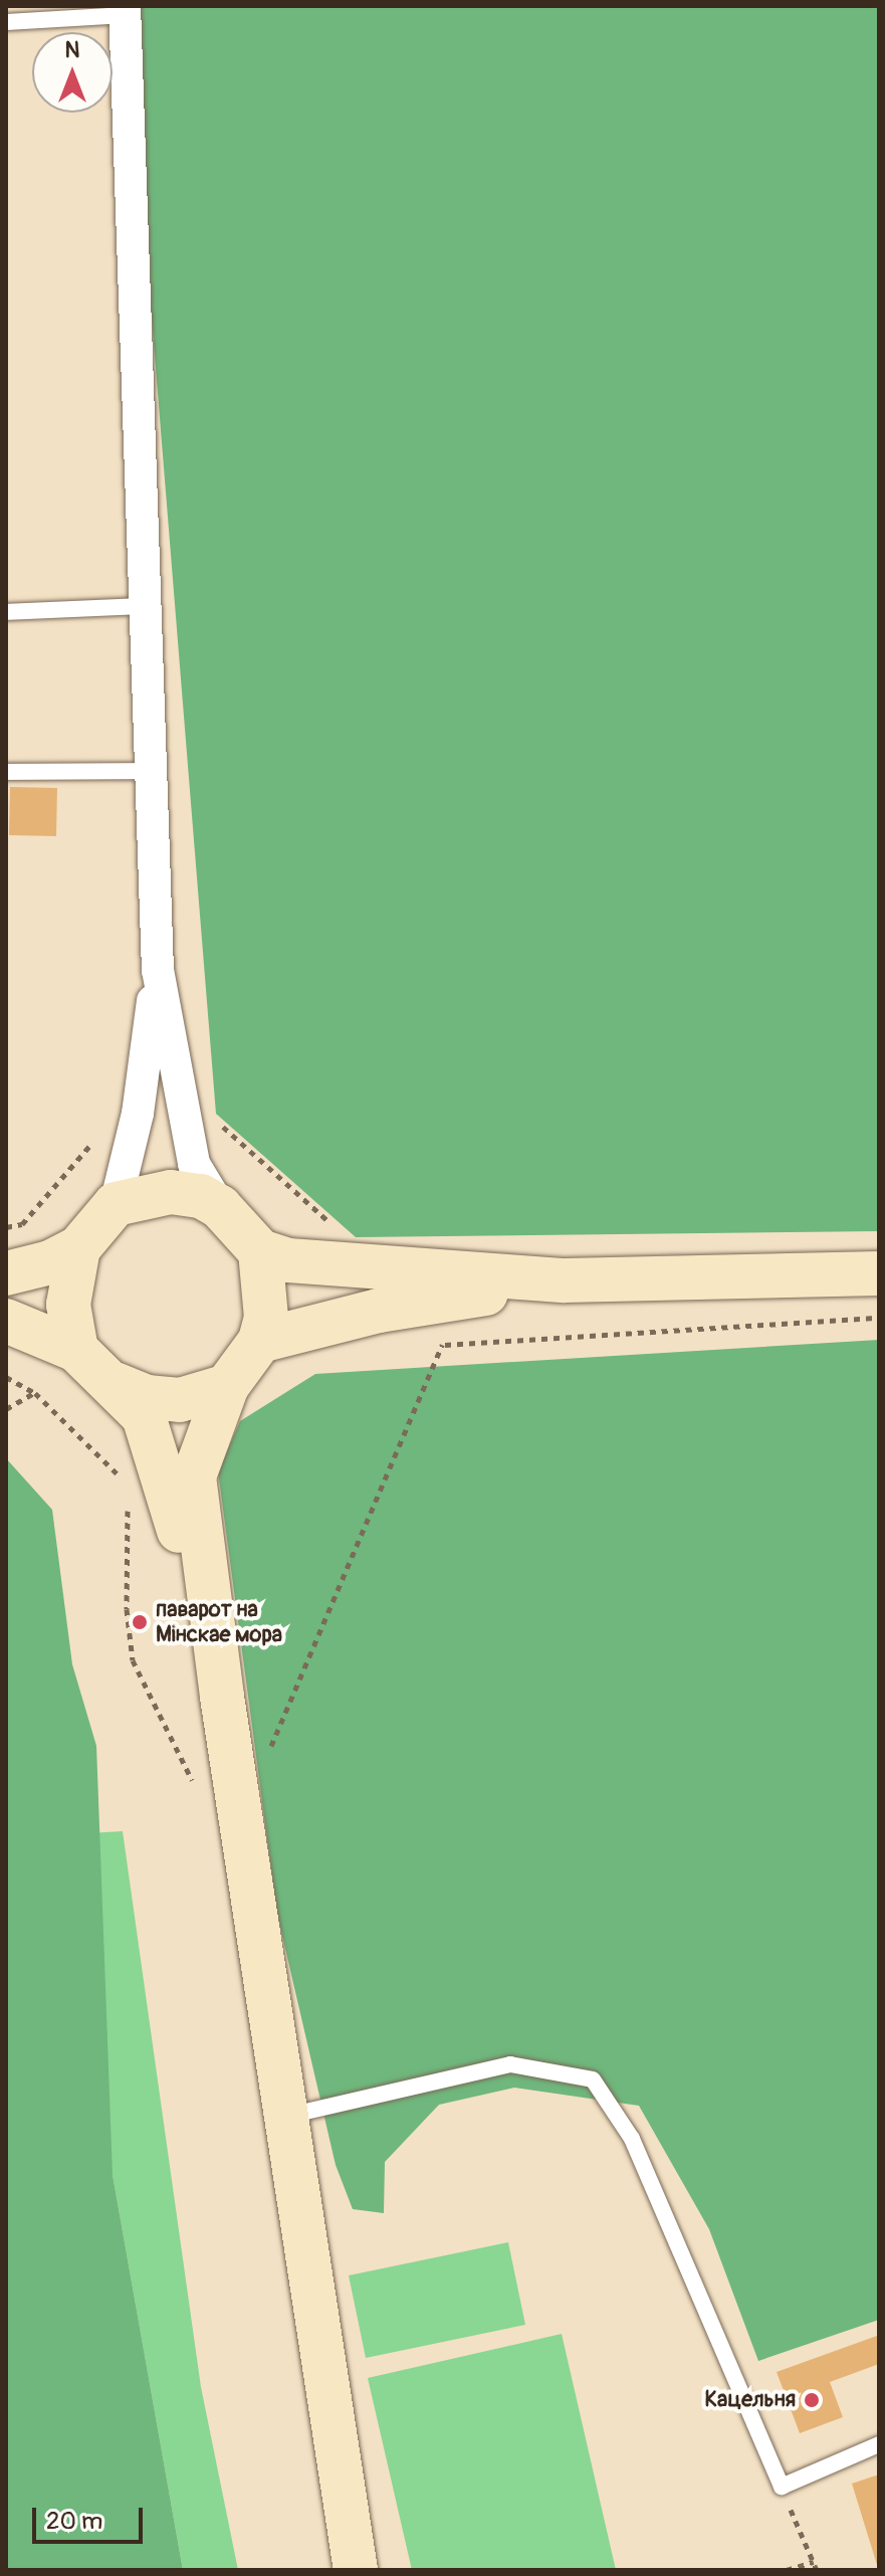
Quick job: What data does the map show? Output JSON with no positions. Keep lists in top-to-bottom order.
{
  "places": ["паварот на Мінскае мора", "Кацельня"],
  "scale_bar": "20 m",
  "north": "top"
}
